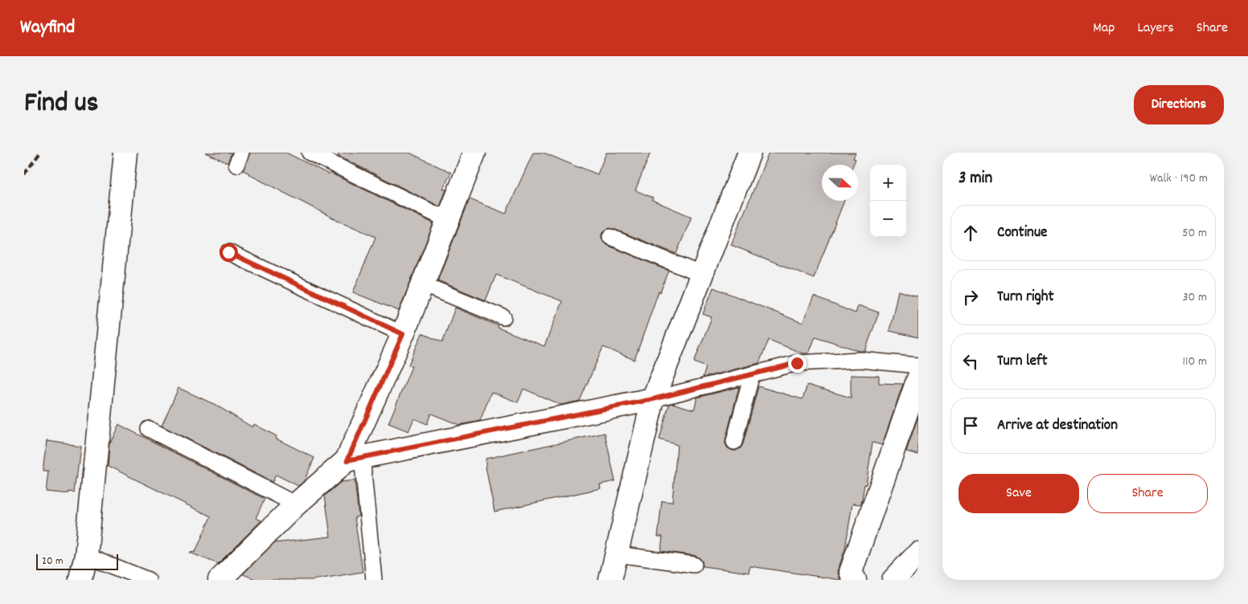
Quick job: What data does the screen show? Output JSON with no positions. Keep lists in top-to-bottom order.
{
  "scale_bar": "20 m",
  "north": "right",
  "page": {
    "header": "Wayfind",
    "nav": ["Map", "Layers", "Share"],
    "title": "Find us",
    "buttons": [
      "Directions",
      ["Save", "Share"]
    ],
    "heading": ["3 min", "Walk · 190 m"],
    "map_buttons": ["+", "−"],
    "list": [
      ["Continue", "50 m"],
      ["Turn right", "30 m"],
      ["Turn left", "110 m"],
      "Arrive at destination"
    ],
    "scale": "20 m"
  }
}
